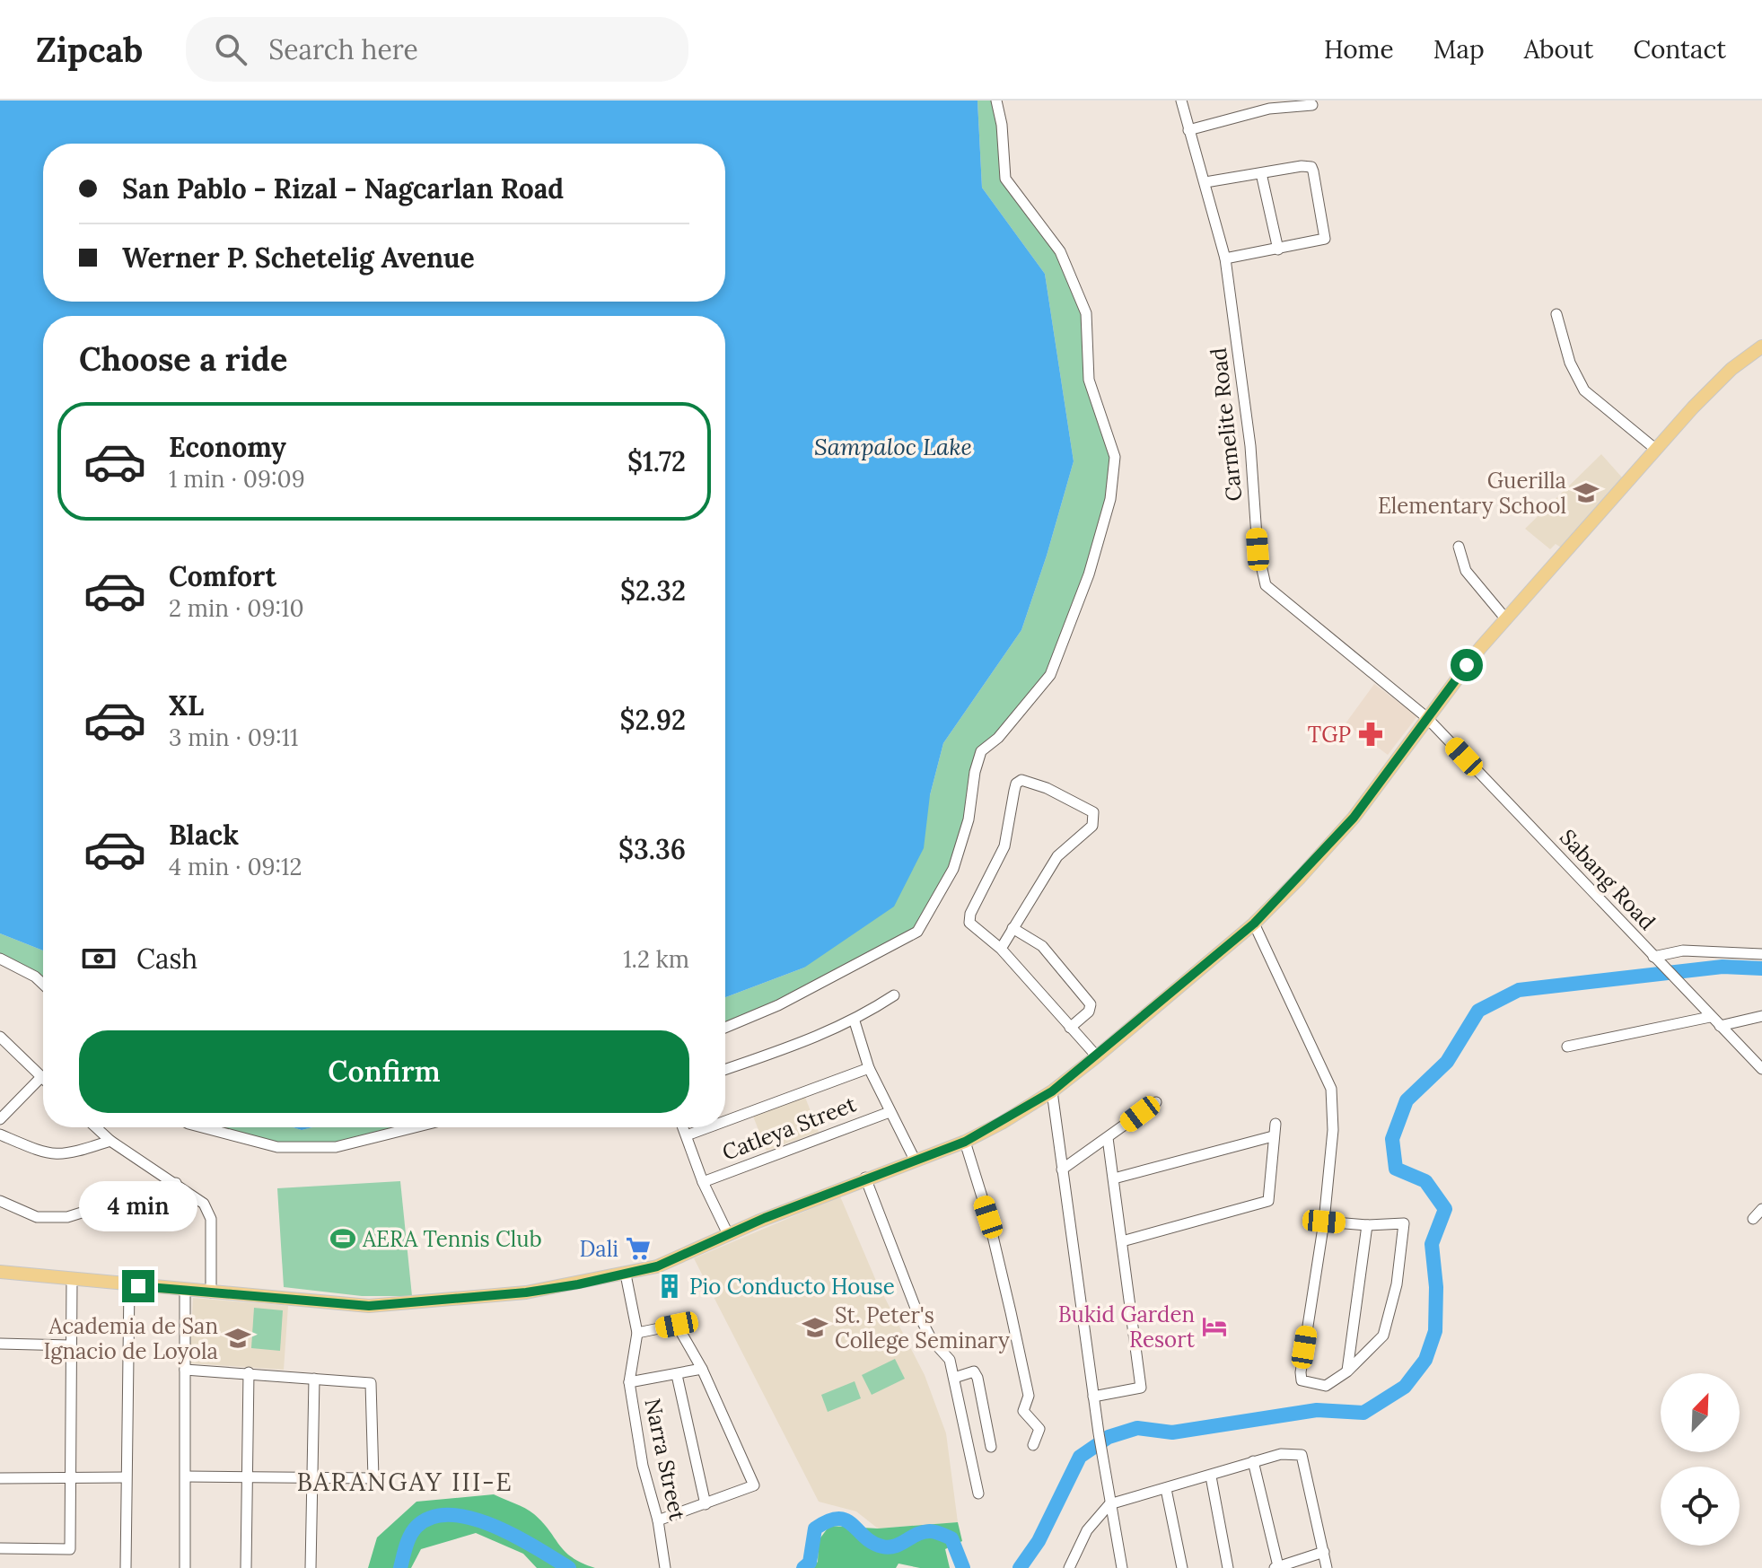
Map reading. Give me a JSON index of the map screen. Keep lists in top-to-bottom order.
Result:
{
  "streets": {
    "street": [
      "Carmelite Road",
      "Sabang Road",
      "Catleya Street",
      "Narra Street"
    ]
  },
  "crossings": [
    ["Carmelite Road", "Sabang Road"]
  ],
  "districts": ["BARANGAY III-E"],
  "water": ["Sampaloc Lake"],
  "places": {
    "school or university": ["Guerilla Elementary School", "St. Peter's College Seminary", "Academia de San Ignacio de Loyola"],
    "pharmacy": ["TGP"],
    "sports": ["AERA Tennis Club"],
    "supermarket": ["Dali"],
    "building": ["Pio Conducto House"],
    "hotel": ["Bukid Garden Resort"]
  },
  "north": "top right",
  "page": {
    "header": "Zipcab",
    "search": "Search here",
    "nav": [
      "Home",
      "Map",
      "About",
      "Contact"
    ],
    "banner": ["San Pablo - Rizal - Nagcarlan Road", "Werner P. Schetelig Avenue"],
    "heading": "Choose a ride",
    "list": [
      {
        "name": "Economy",
        "note": "1 min · 09:09",
        "value": "$1.72"
      },
      {
        "name": "Comfort",
        "note": "2 min · 09:10",
        "value": "$2.32"
      },
      {
        "name": "XL",
        "note": "3 min · 09:11",
        "value": "$2.92"
      },
      {
        "name": "Black",
        "note": "4 min · 09:12",
        "value": "$3.36"
      }
    ],
    "pay": ["Cash", "1.2 km"],
    "buttons": "Confirm",
    "bubble": "4 min"
  }
}
